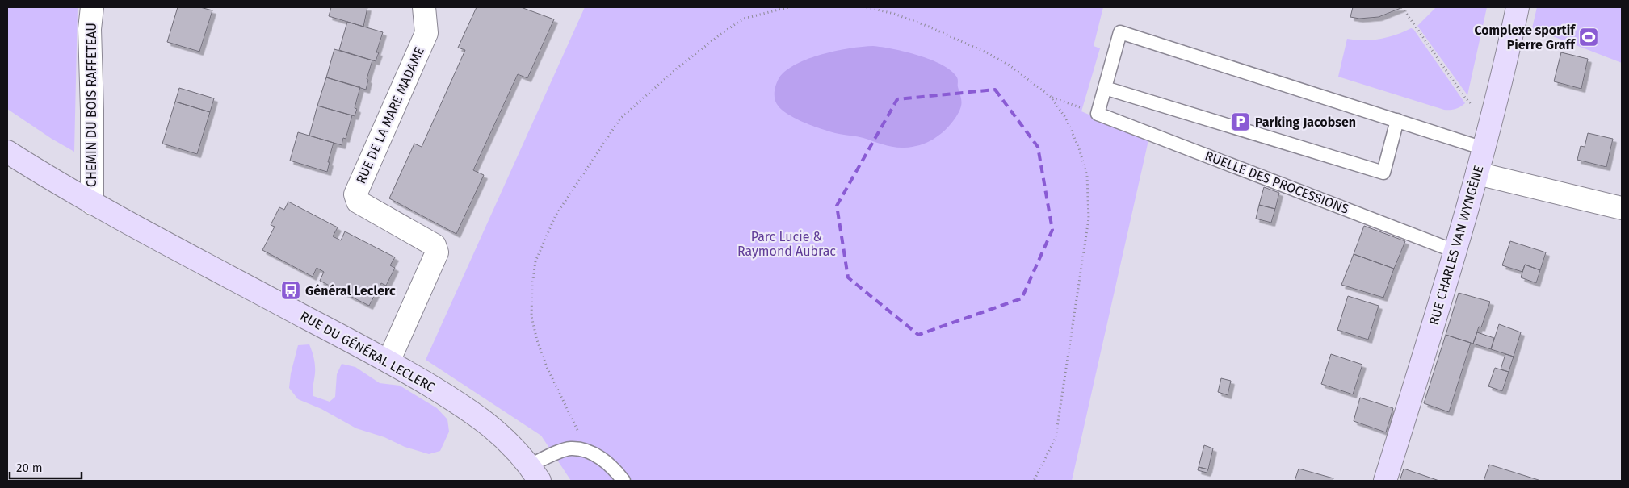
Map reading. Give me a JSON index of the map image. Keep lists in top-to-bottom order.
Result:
{
  "streets": {
    "main road": ["RUE CHARLES VAN WYNGÈNE", "RUE DU GÉNÉRAL LECLERC"],
    "street": ["CHEMIN DU BOIS RAFFETEAU", "RUE DE LA MARE MADAME"],
    "lane": ["RUELLE DES PROCESSIONS"]
  },
  "crossings": [
    ["CHEMIN DU BOIS RAFFETEAU", "RUE DU GÉNÉRAL LECLERC"],
    ["RUE DE LA MARE MADAME", "RUE DU GÉNÉRAL LECLERC"],
    ["RUELLE DES PROCESSIONS", "RUE CHARLES VAN WYNGÈNE"]
  ],
  "parks": ["Parc Lucie & Raymond Aubrac"],
  "places": {
    "sports": ["Complexe sportif Pierre Graff"],
    "parking": ["Parking Jacobsen"],
    "bus stop": ["Général Leclerc"]
  },
  "scale_bar": "20 m"
}
